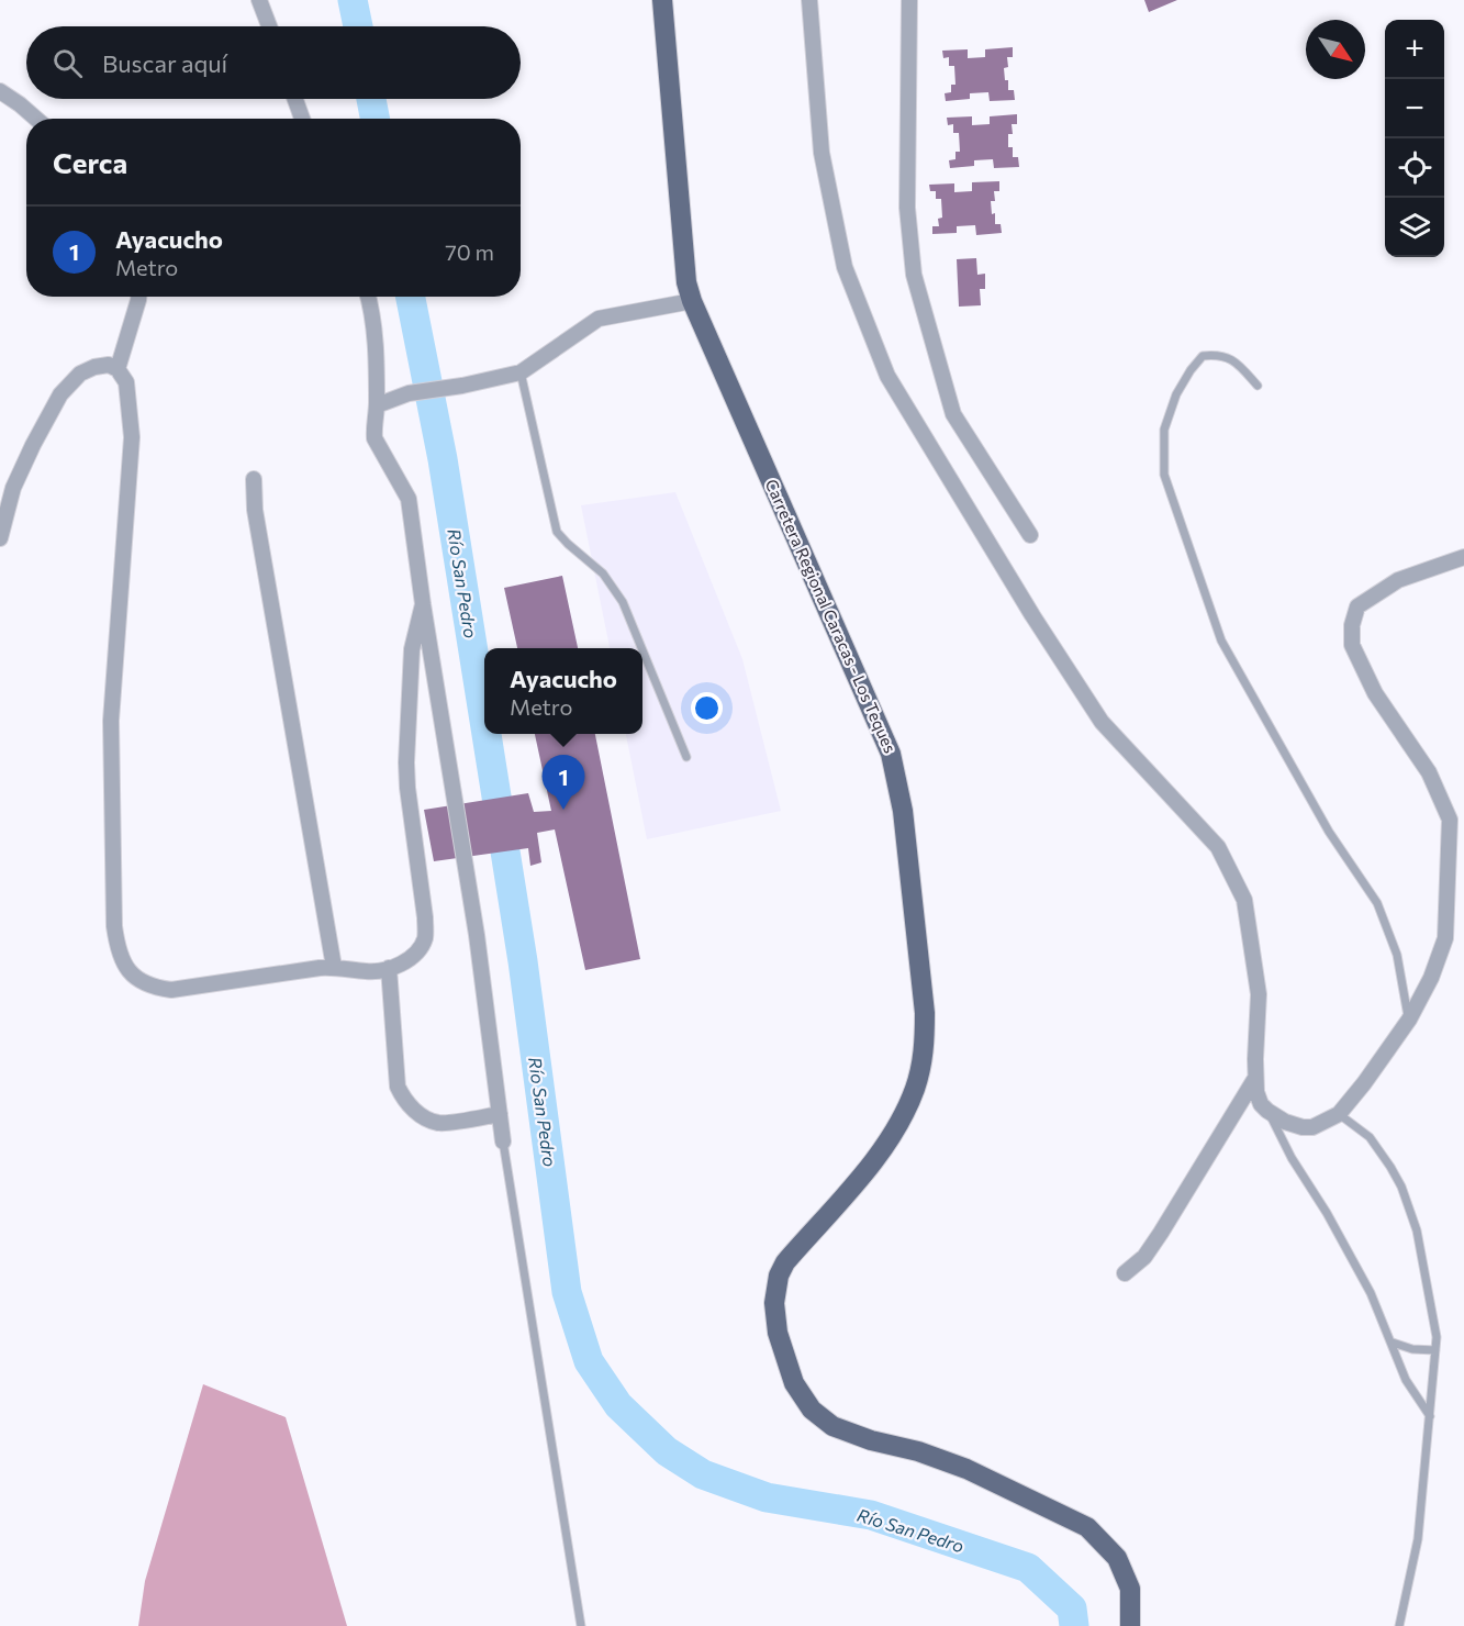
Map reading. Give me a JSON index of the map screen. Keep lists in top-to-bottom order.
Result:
{
  "streets": {
    "main road": ["Carretera Regional Caracas - Los Teques"]
  },
  "water": ["Río San Pedro"],
  "north": "bottom right",
  "page": {
    "map_buttons": ["+", "−"],
    "search": "Buscar aquí",
    "heading": "Cerca",
    "list": [
      {
        "mark": "1",
        "name": "Ayacucho",
        "note": "Metro",
        "value": "70 m"
      }
    ],
    "popup": ["Ayacucho", "Metro"],
    "pins": "1"
  }
}
